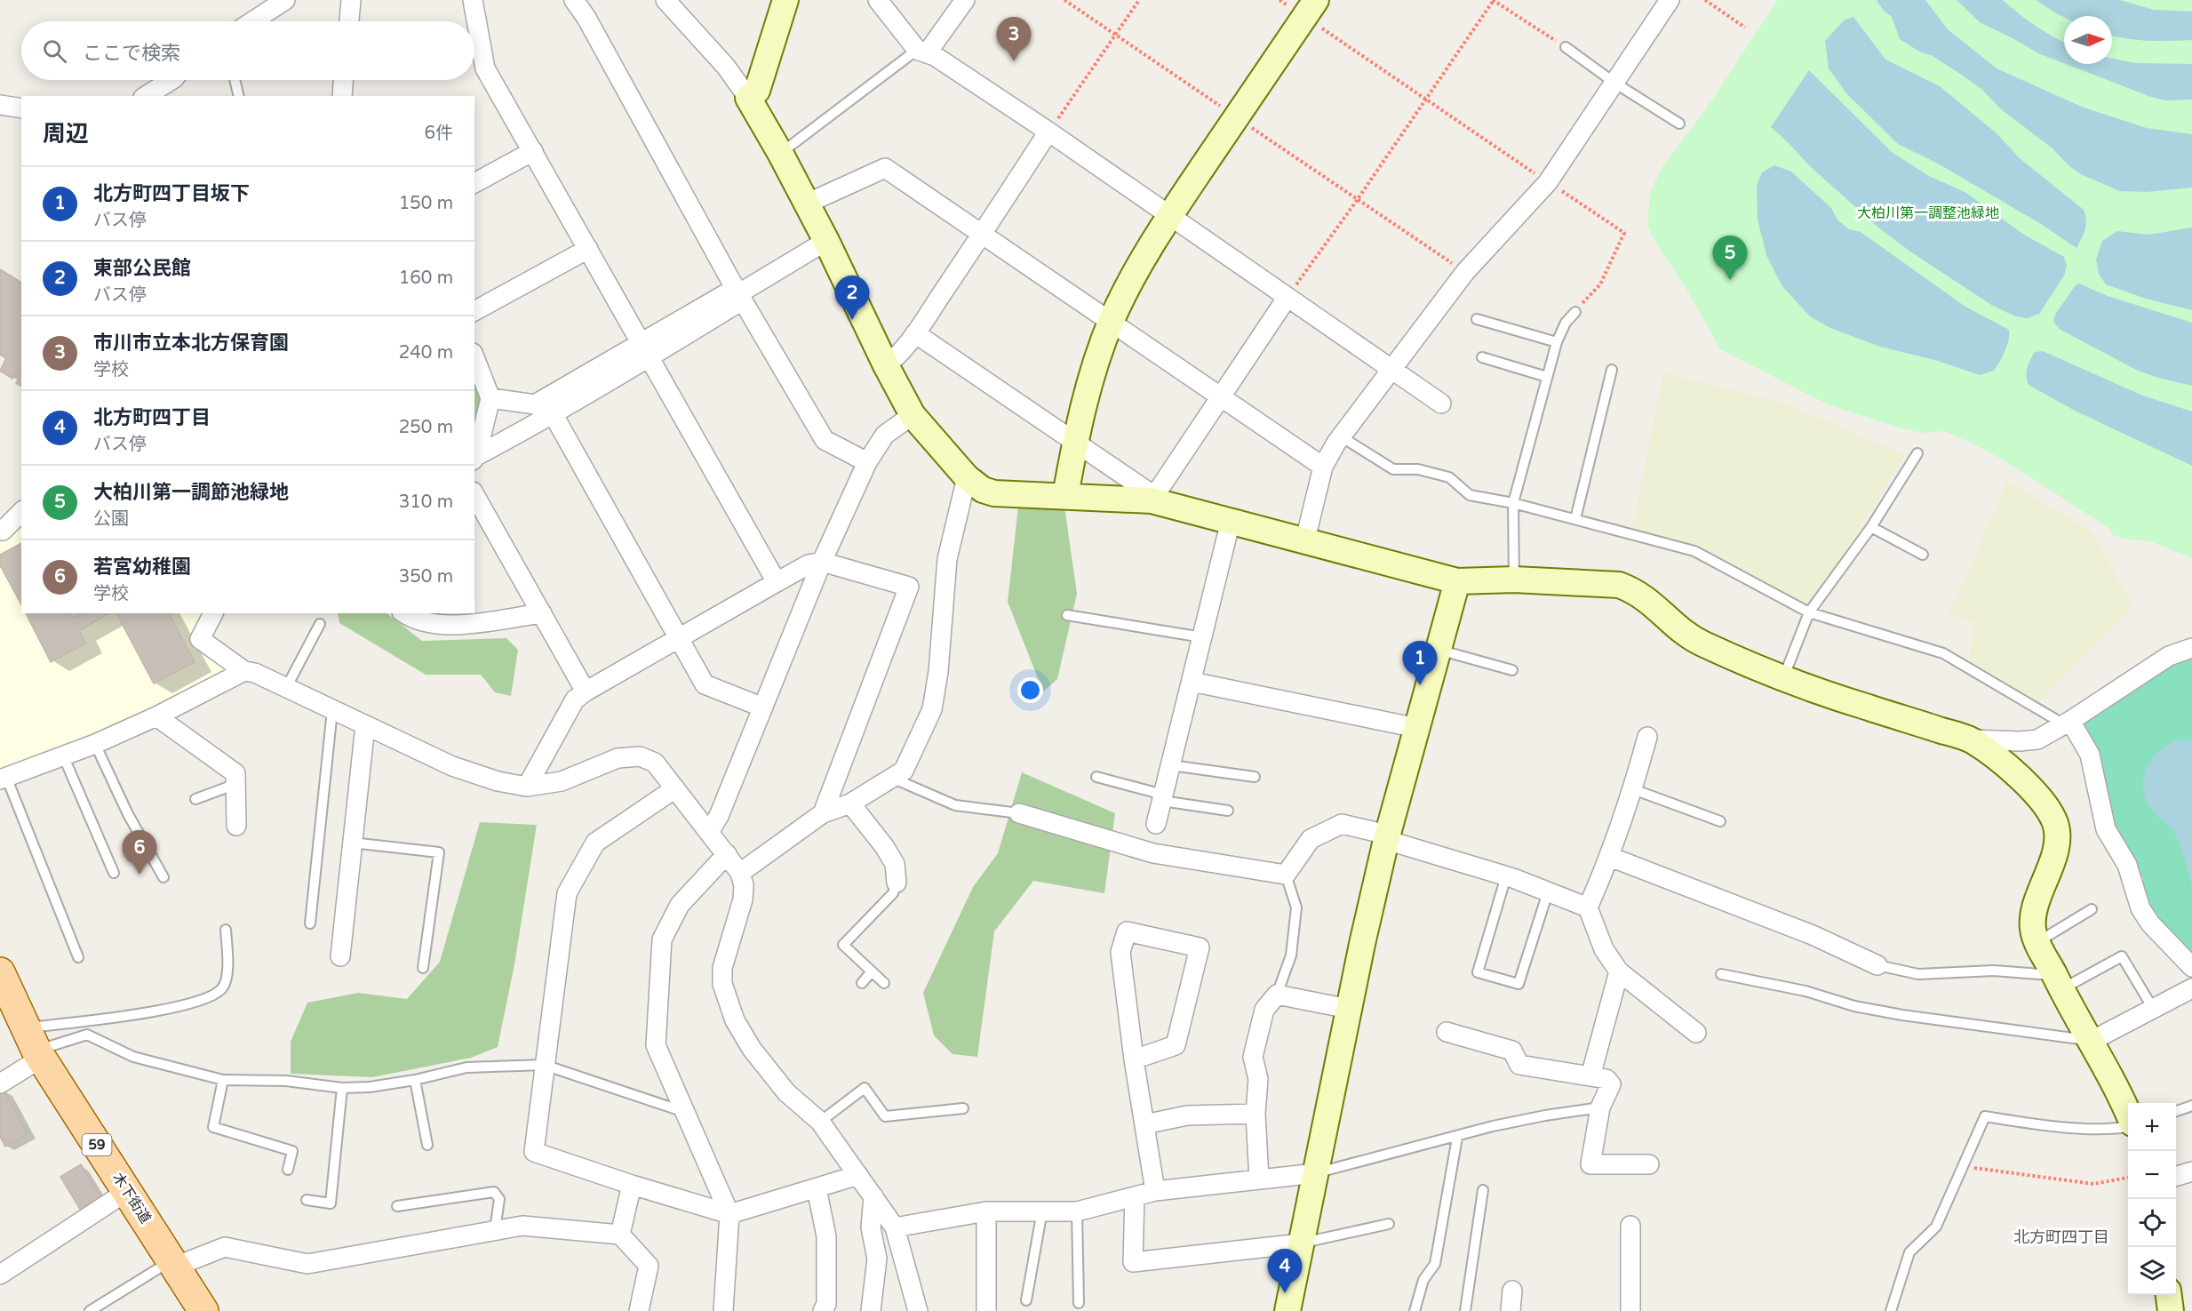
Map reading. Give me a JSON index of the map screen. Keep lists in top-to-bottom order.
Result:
{
  "streets": {
    "main road": ["59", "木下街道"]
  },
  "districts": ["北方町四丁目"],
  "parks": ["大柏川第一調整池緑地"],
  "north": "right",
  "page": {
    "pins": [
      "3",
      "5",
      "2",
      "1",
      "6",
      "4"
    ],
    "search": "ここで検索",
    "heading": ["周辺", "6件"],
    "list": [
      {
        "mark": "1",
        "name": "北方町四丁目坂下",
        "note": "バス停",
        "value": "150 m"
      },
      {
        "mark": "2",
        "name": "東部公民館",
        "note": "バス停",
        "value": "160 m"
      },
      {
        "mark": "3",
        "name": "市川市立本北方保育園",
        "note": "学校",
        "value": "240 m"
      },
      {
        "mark": "4",
        "name": "北方町四丁目",
        "note": "バス停",
        "value": "250 m"
      },
      {
        "mark": "5",
        "name": "大柏川第一調節池緑地",
        "note": "公園",
        "value": "310 m"
      },
      {
        "mark": "6",
        "name": "若宮幼稚園",
        "note": "学校",
        "value": "350 m"
      }
    ],
    "map_buttons": ["+", "−"]
  }
}
